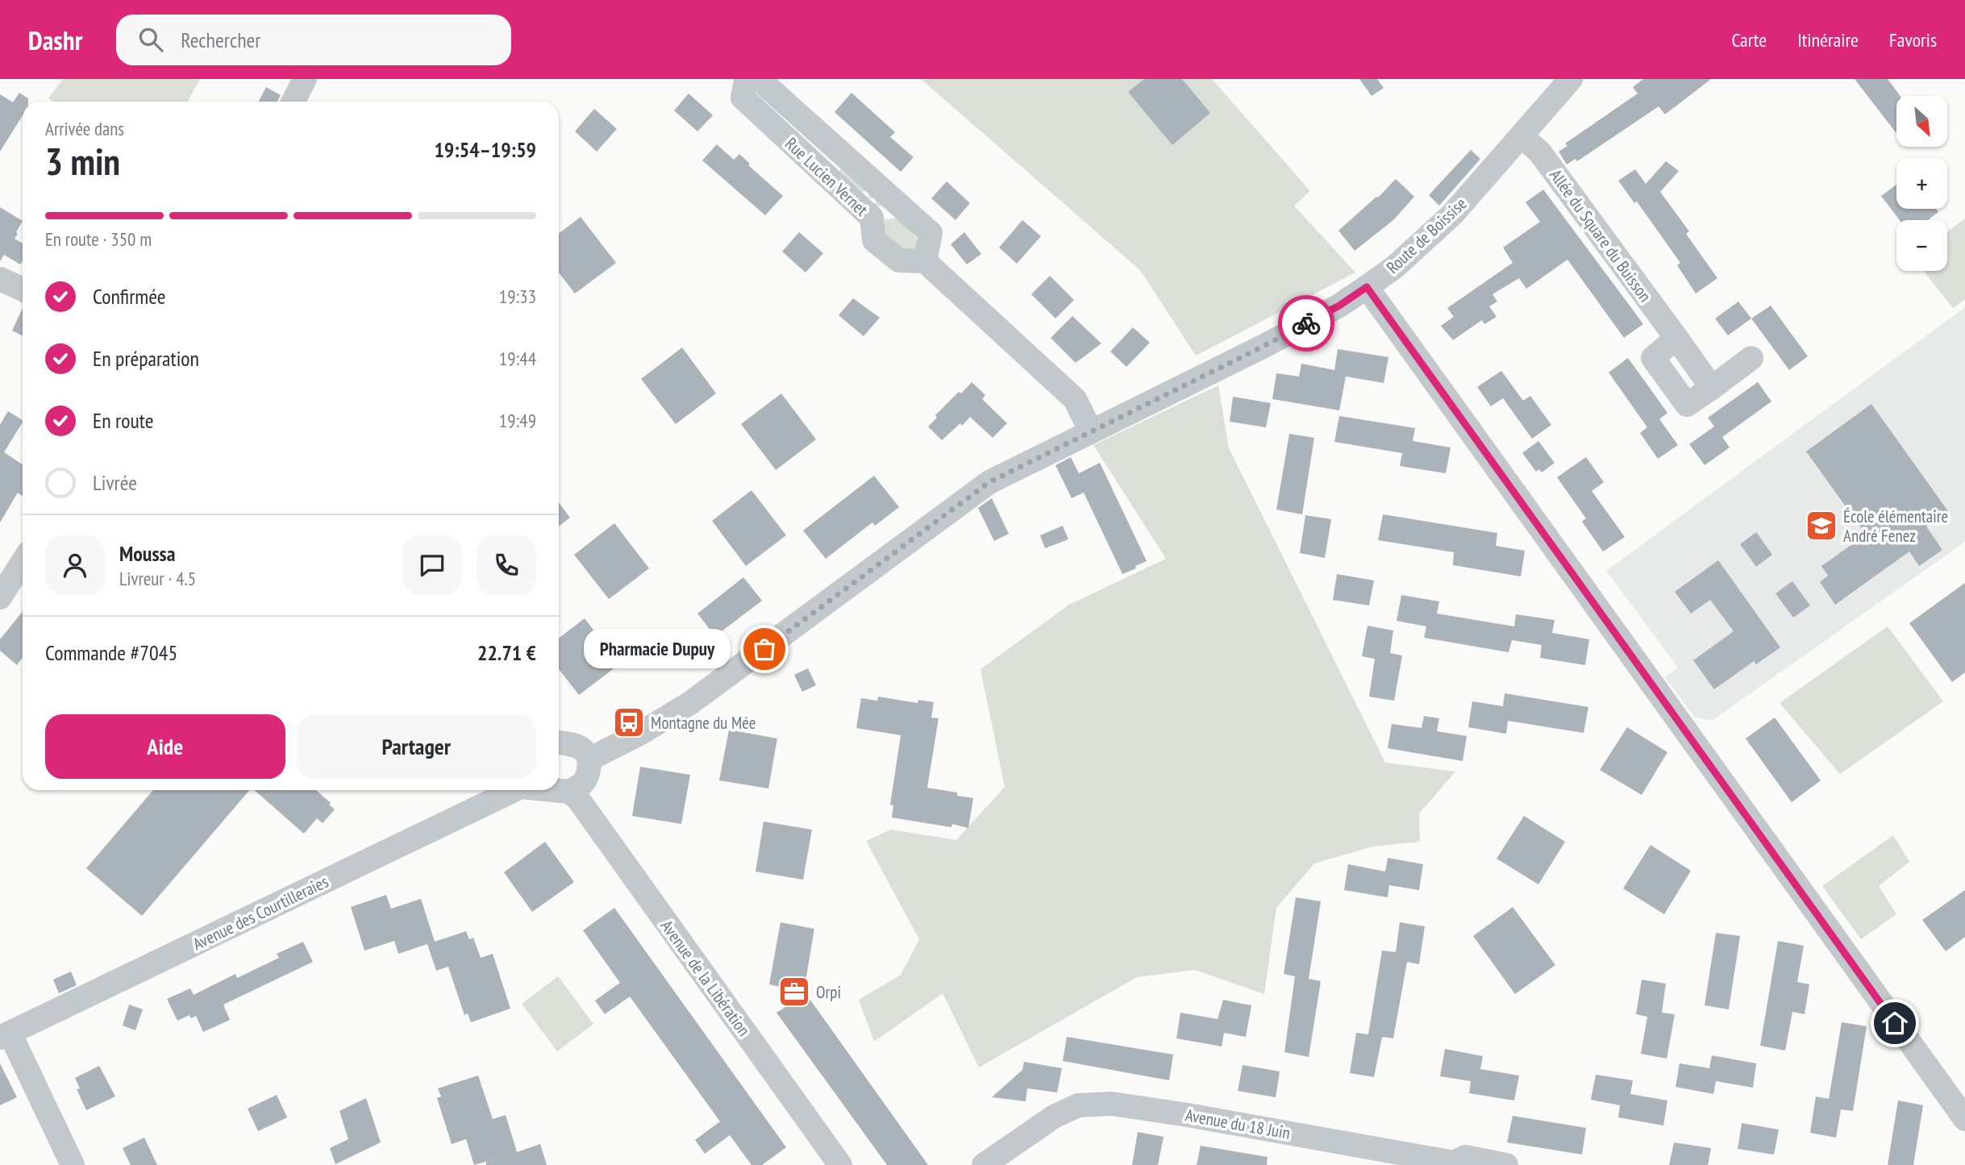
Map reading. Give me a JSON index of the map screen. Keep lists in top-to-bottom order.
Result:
{
  "streets": {
    "street": [
      "Rue Lucien Vernet",
      "Route de Boissise",
      "Allée du Square du Buisson",
      "Avenue des Courtilleraies",
      "Avenue de la Libération",
      "Avenue du 18 Juin"
    ]
  },
  "crossings": [
    ["Route de Boissise", "Allée du Square du Buisson"]
  ],
  "places": {
    "school or university": ["École élémentaire André Fenez"],
    "other": ["Pharmacie Dupuy"],
    "bus stop": ["Montagne du Mée"],
    "office": ["Orpi"]
  },
  "north": "bottom right",
  "page": {
    "header": "Dashr",
    "search": "Rechercher",
    "nav": ["Carte", "Itinéraire", "Favoris"],
    "map_buttons": ["+", "−"],
    "heading": ["3 min", "Arrivée dans", "19:54–19:59"],
    "panel": [
      "Moussa",
      "Livreur · 4.5",
      "Commande #7045",
      "22.71 €"
    ],
    "bar": "En route · 350 m",
    "list": [
      ["Confirmée", "19:33"],
      ["En préparation", "19:44"],
      ["En route", "19:49"],
      "Livrée"
    ],
    "bubble": "Pharmacie Dupuy",
    "buttons": ["Aide", "Partager"]
  }
}
